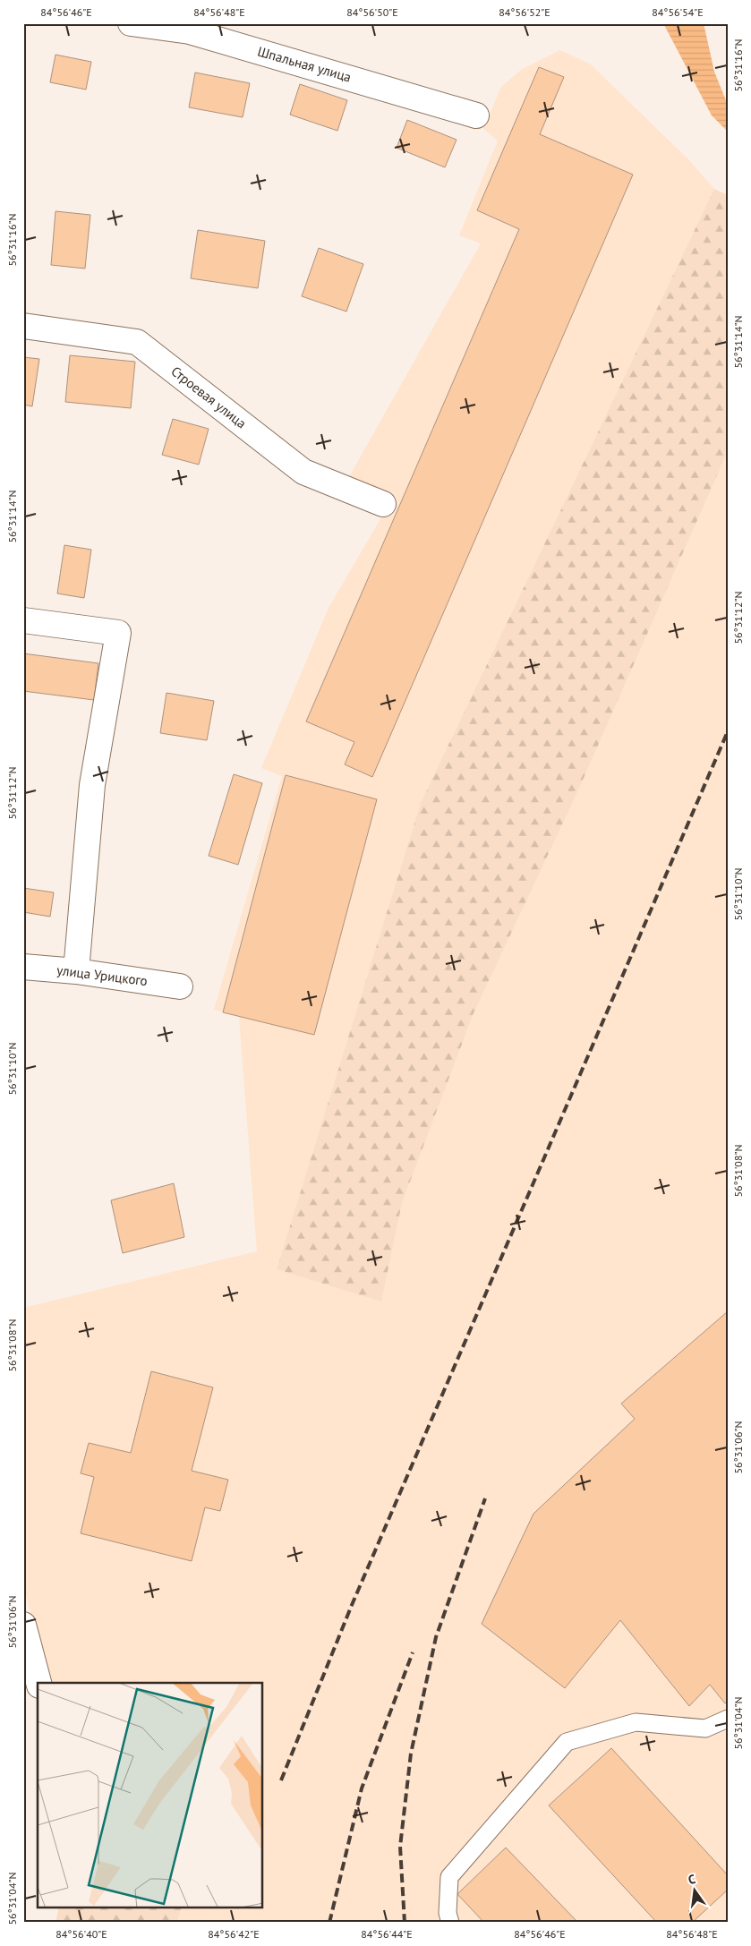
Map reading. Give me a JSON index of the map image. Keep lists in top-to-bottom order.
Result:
{
  "streets": {
    "street": ["Шпальная улица", "Строевая улица", "улица Урицкого"]
  },
  "north": "top",
  "coordinates": [
    "84°56'46\"E",
    "84°56'48\"E",
    "84°56'50\"E",
    "84°56'52\"E",
    "84°56'54\"E",
    "56°31'16\"N",
    "56°31'14\"N",
    "56°31'12\"N",
    "56°31'10\"N",
    "56°31'08\"N",
    "56°31'06\"N",
    "56°31'04\"N",
    "84°56'40\"E",
    "84°56'42\"E",
    "84°56'44\"E"
  ]
}
